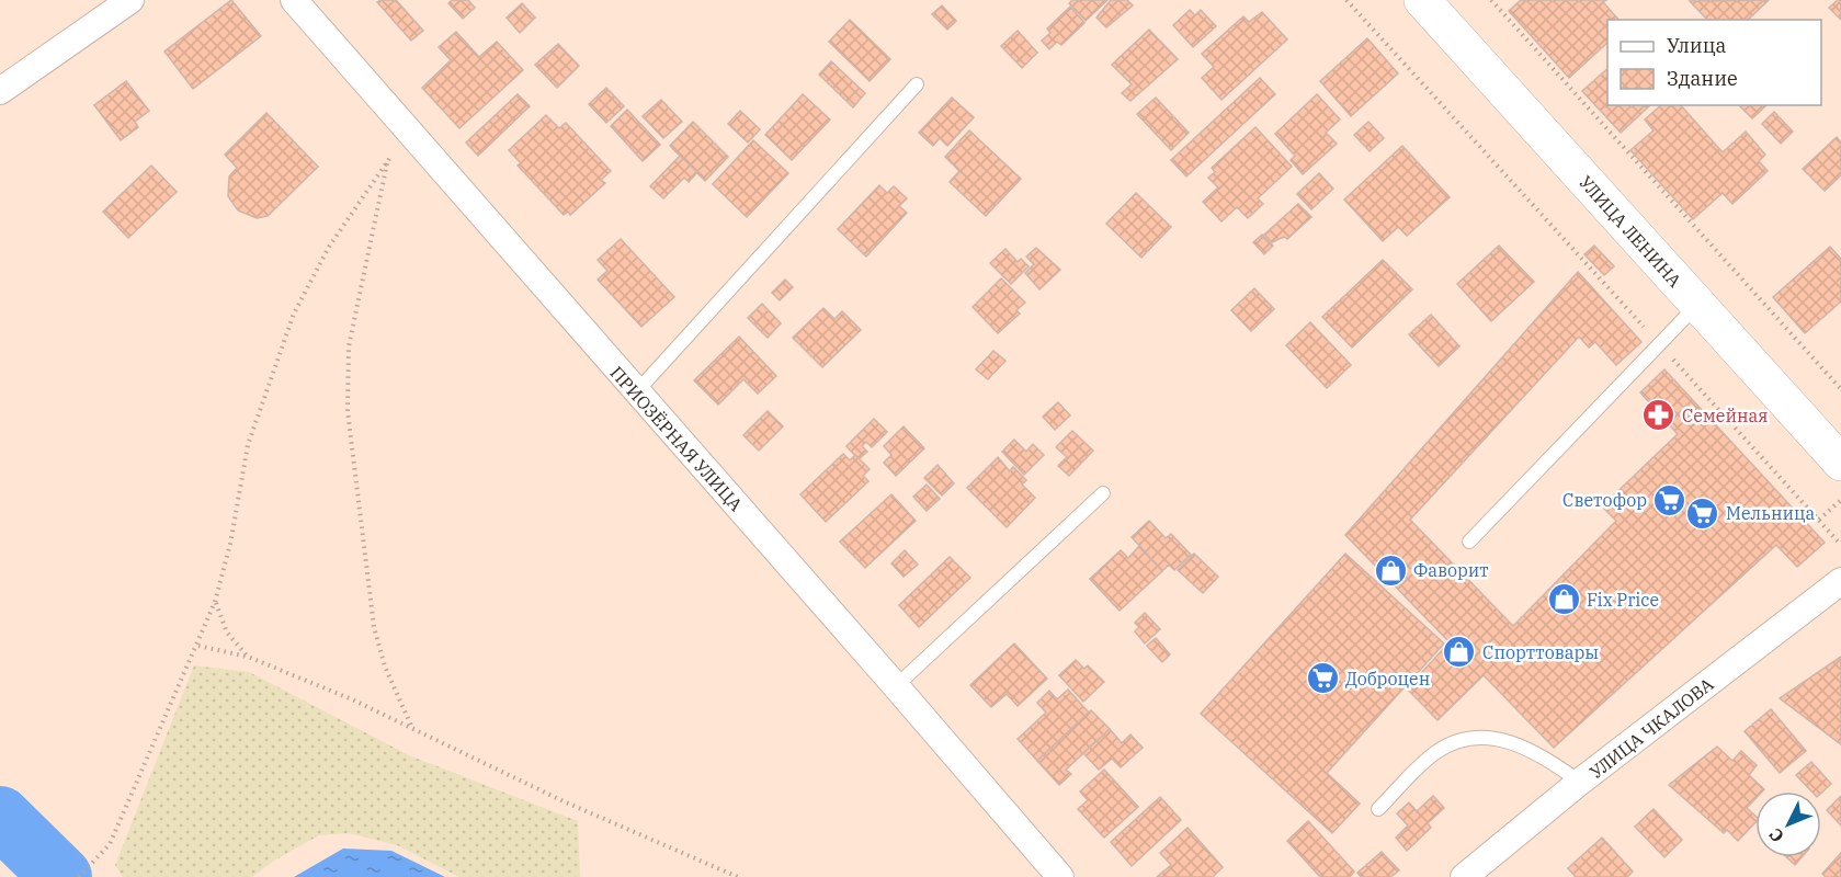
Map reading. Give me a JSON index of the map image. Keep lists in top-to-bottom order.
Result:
{
  "streets": {
    "main road": ["УЛИЦА ЛЕНИНА"],
    "street": ["ПРИОЗЁРНАЯ УЛИЦА", "УЛИЦА ЧКАЛОВА"]
  },
  "places": {
    "pharmacy": ["Семейная"],
    "supermarket": ["Светофор", "Мельница", "Доброцен"],
    "shop": ["Фаворит", "Fix Price", "Спорттовары"]
  },
  "legend": ["Улица", "Здание"],
  "north": "bottom left"
}
